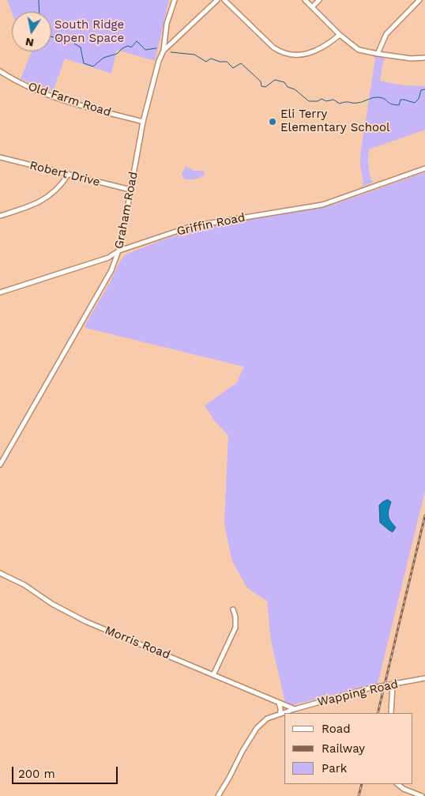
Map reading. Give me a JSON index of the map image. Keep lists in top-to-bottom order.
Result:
{
  "streets": {
    "street": [
      "Old Farm Road",
      "Robert Drive",
      "Graham Road",
      "Griffin Road",
      "Morris Road",
      "Wapping Road"
    ]
  },
  "crossings": [
    ["Old Farm Road", "Graham Road"],
    ["Robert Drive", "Graham Road"],
    ["Graham Road", "Griffin Road"],
    ["Morris Road", "Wapping Road"]
  ],
  "parks": ["South Ridge Open Space"],
  "places": ["Eli Terry Elementary School"],
  "legend": ["Road", "Railway", "Park"],
  "scale_bar": "200 m",
  "north": "bottom"
}
